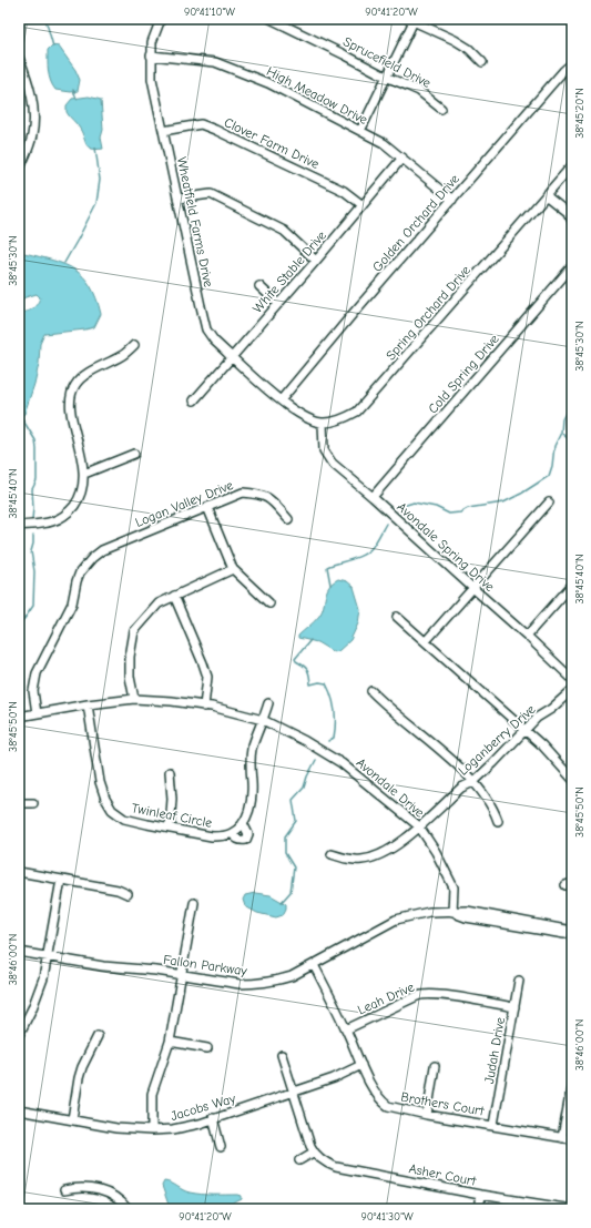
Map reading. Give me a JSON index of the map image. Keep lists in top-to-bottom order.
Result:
{
  "streets": {
    "street": [
      "Sprucefield Drive",
      "High Meadow Drive",
      "Clover Farm Drive",
      "Wheatfield Farms Drive",
      "Golden Orchard Drive",
      "White Stable Drive",
      "Spring Orchard Drive",
      "Cold Spring Drive",
      "Logan Valley Drive",
      "Avondale Spring Drive",
      "Loganberry Drive",
      "Avondale Drive",
      "Twinleaf Circle",
      "Fallon Parkway",
      "Leah Drive",
      "Judah Drive",
      "Brothers Court",
      "Jacobs Way",
      "Asher Court"
    ]
  },
  "crossings": [
    ["High Meadow Drive", "Wheatfield Farms Drive"],
    ["High Meadow Drive", "Golden Orchard Drive"],
    ["High Meadow Drive", "White Stable Drive"],
    ["Clover Farm Drive", "Wheatfield Farms Drive"],
    ["Clover Farm Drive", "White Stable Drive"],
    ["Wheatfield Farms Drive", "Golden Orchard Drive"],
    ["Wheatfield Farms Drive", "White Stable Drive"],
    ["Spring Orchard Drive", "Avondale Spring Drive"],
    ["Cold Spring Drive", "Avondale Spring Drive"],
    ["Logan Valley Drive", "Avondale Drive"],
    ["Loganberry Drive", "Avondale Drive"],
    ["Avondale Drive", "Twinleaf Circle"],
    ["Avondale Drive", "Fallon Parkway"],
    ["Fallon Parkway", "Brothers Court"],
    ["Leah Drive", "Judah Drive"],
    ["Leah Drive", "Brothers Court"],
    ["Judah Drive", "Brothers Court"],
    ["Brothers Court", "Jacobs Way"]
  ],
  "coordinates": [
    "90°41'10\"W",
    "90°41'20\"W",
    "38°45'20\"N",
    "38°45'30\"N",
    "38°45'40\"N",
    "38°45'50\"N",
    "38°46'00\"N",
    "90°41'30\"W"
  ]
}
